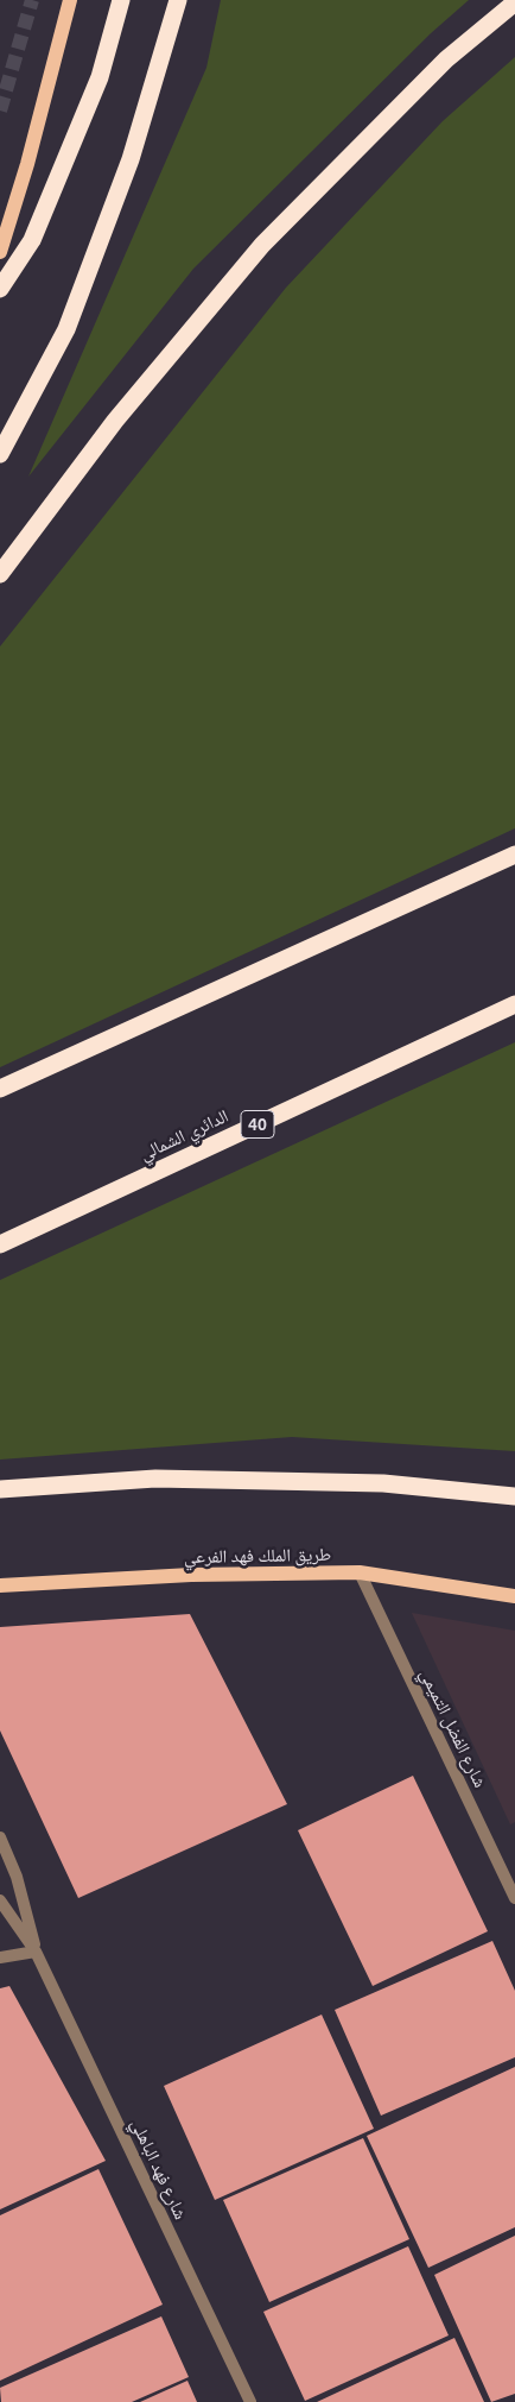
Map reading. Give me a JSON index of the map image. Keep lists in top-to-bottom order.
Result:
{
  "streets": {
    "highway": ["40", "الدائري الشمالي"],
    "main road": ["طريق الملك فهد الفرعي"],
    "street": ["شارع الفضل التميمي", "شارع فهد الباهلي"]
  },
  "crossings": [
    ["طريق الملك فهد الفرعي", "شارع الفضل التميمي"]
  ]
}
